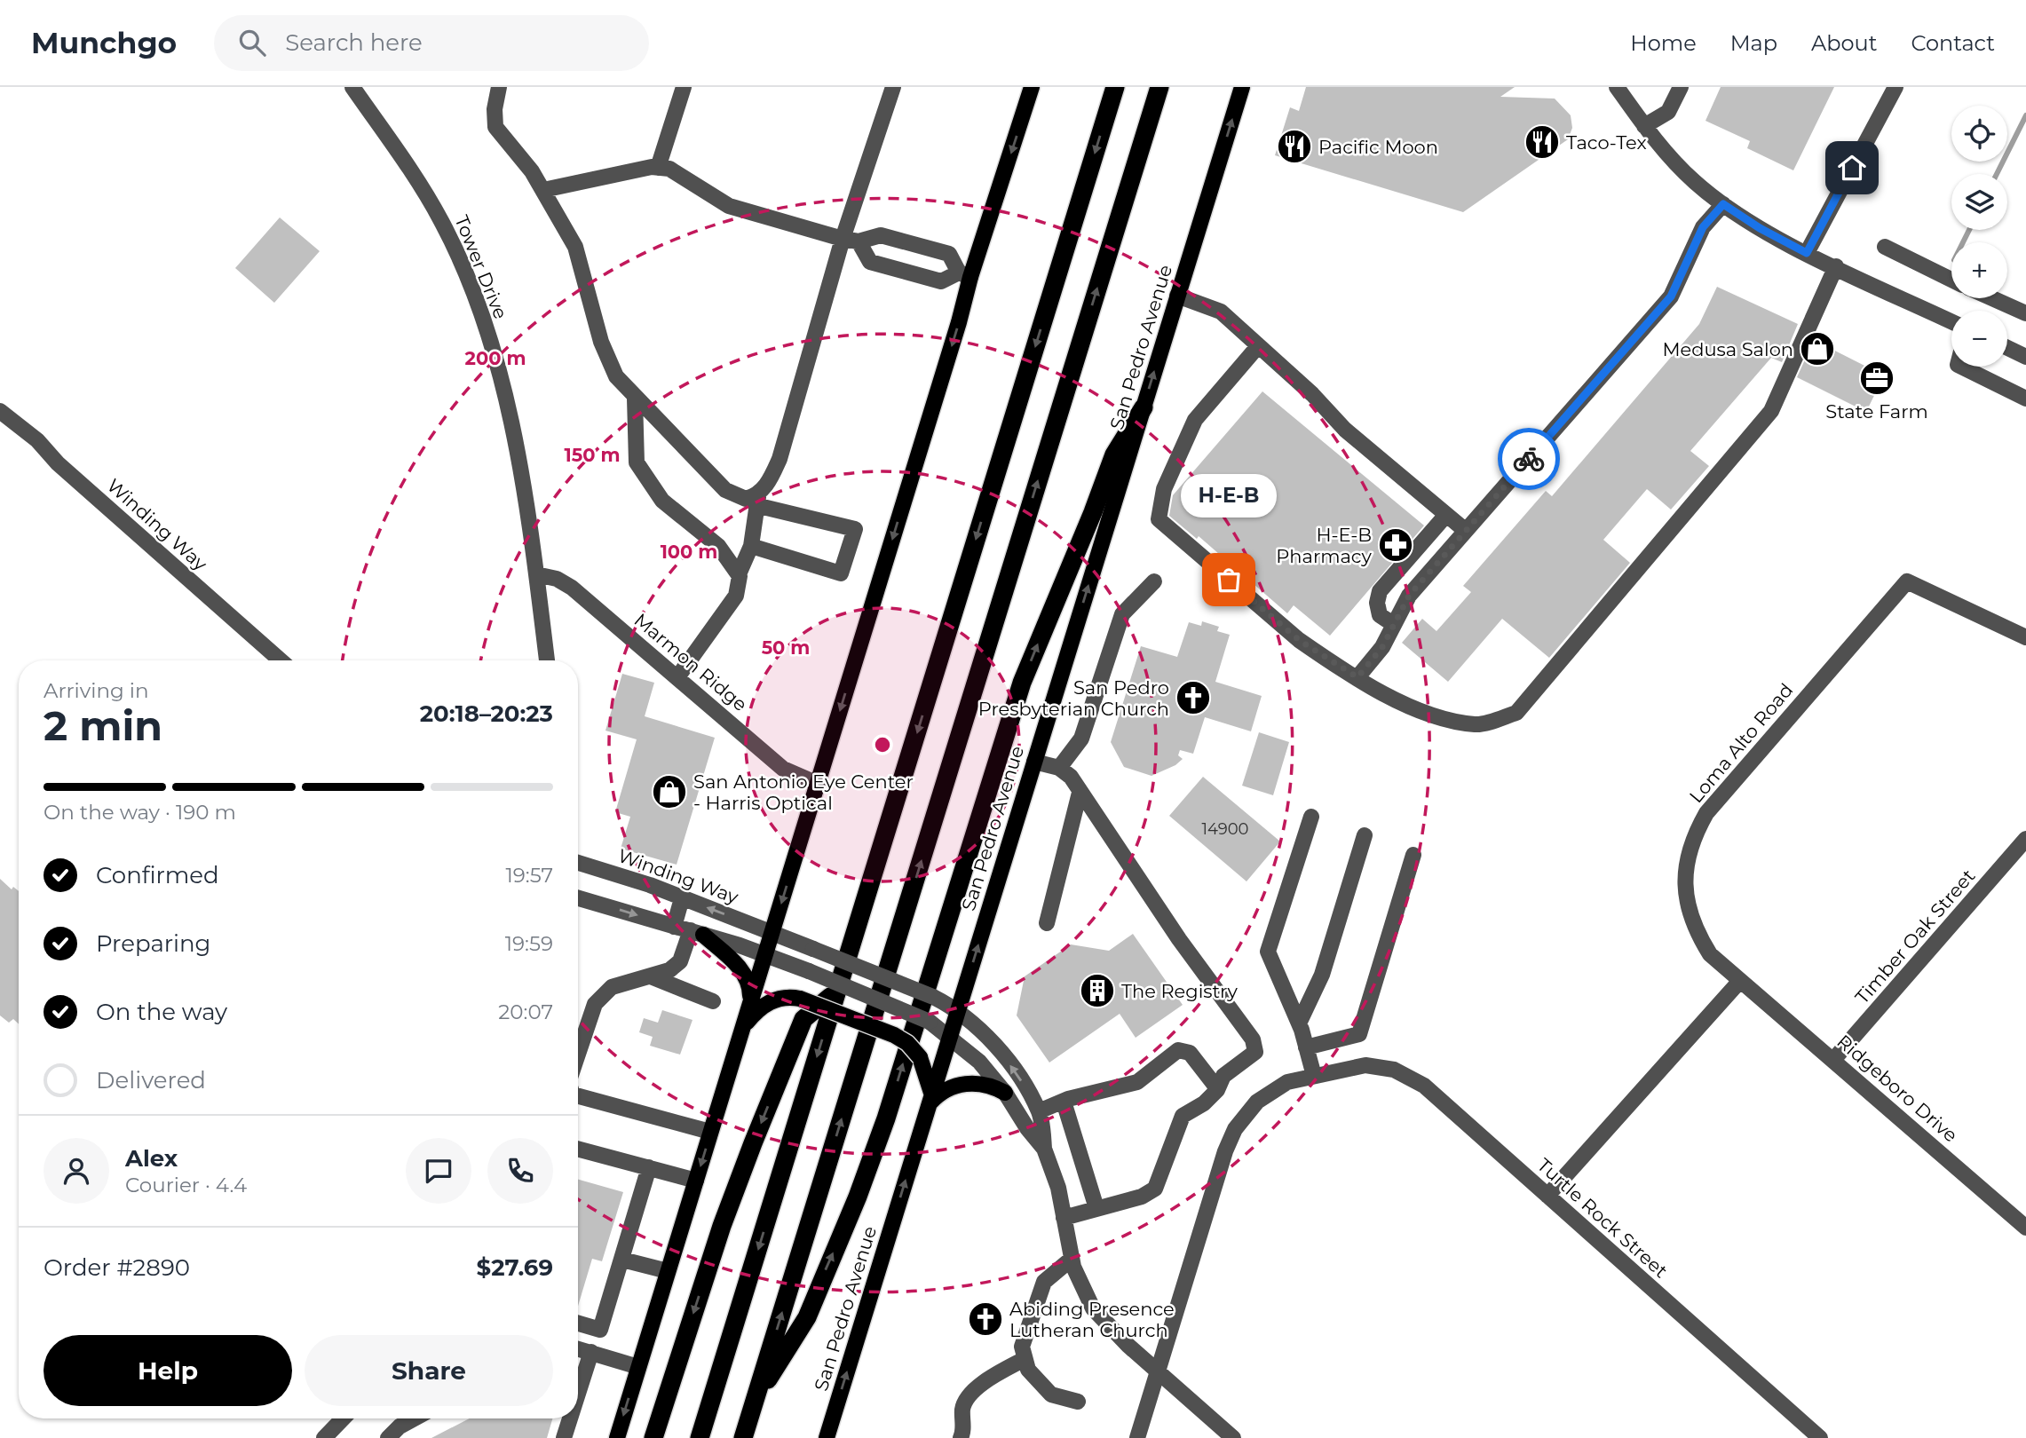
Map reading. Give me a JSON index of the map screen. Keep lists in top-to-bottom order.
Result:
{
  "streets": {
    "main road": ["San Pedro Avenue"],
    "street": [
      "Tower Drive",
      "Winding Way",
      "Marmon Ridge",
      "Loma Alto Road",
      "Timber Oak Street",
      "Ridgeboro Drive",
      "Turtle Rock Street"
    ]
  },
  "crossings": [
    ["Tower Drive", "Marmon Ridge"],
    ["San Pedro Avenue", "Winding Way"],
    ["Loma Alto Road", "Ridgeboro Drive"],
    ["Timber Oak Street", "Ridgeboro Drive"]
  ],
  "one_way": ["San Pedro Avenue"],
  "places": {
    "restaurant": ["Taco-Tex", "Pacific Moon"],
    "shop": ["Medusa Salon", "San Antonio Eye Center - Harris Optical"],
    "office": ["State Farm"],
    "pharmacy": ["H-E-B Pharmacy"],
    "other": ["H-E-B"],
    "church": ["San Pedro Presbyterian Church", "Abiding Presence Lutheran Church"],
    "building": ["The Registry"]
  },
  "house_numbers": ["14900"],
  "page": {
    "header": "Munchgo",
    "search": "Search here",
    "nav": [
      "Home",
      "Map",
      "About",
      "Contact"
    ],
    "map_buttons": ["+", "−"],
    "bubble": "H-E-B",
    "heading": ["2 min", "Arriving in", "20:18–20:23"],
    "panel": [
      "Alex",
      "Courier · 4.4",
      "Order #2890",
      "$27.69"
    ],
    "bar": "On the way · 190 m",
    "list": [
      ["Confirmed", "19:57"],
      ["Preparing", "19:59"],
      ["On the way", "20:07"],
      "Delivered"
    ],
    "buttons": ["Help", "Share"]
  },
  "rings": [
    "200 m",
    "150 m",
    "100 m",
    "50 m"
  ]
}
